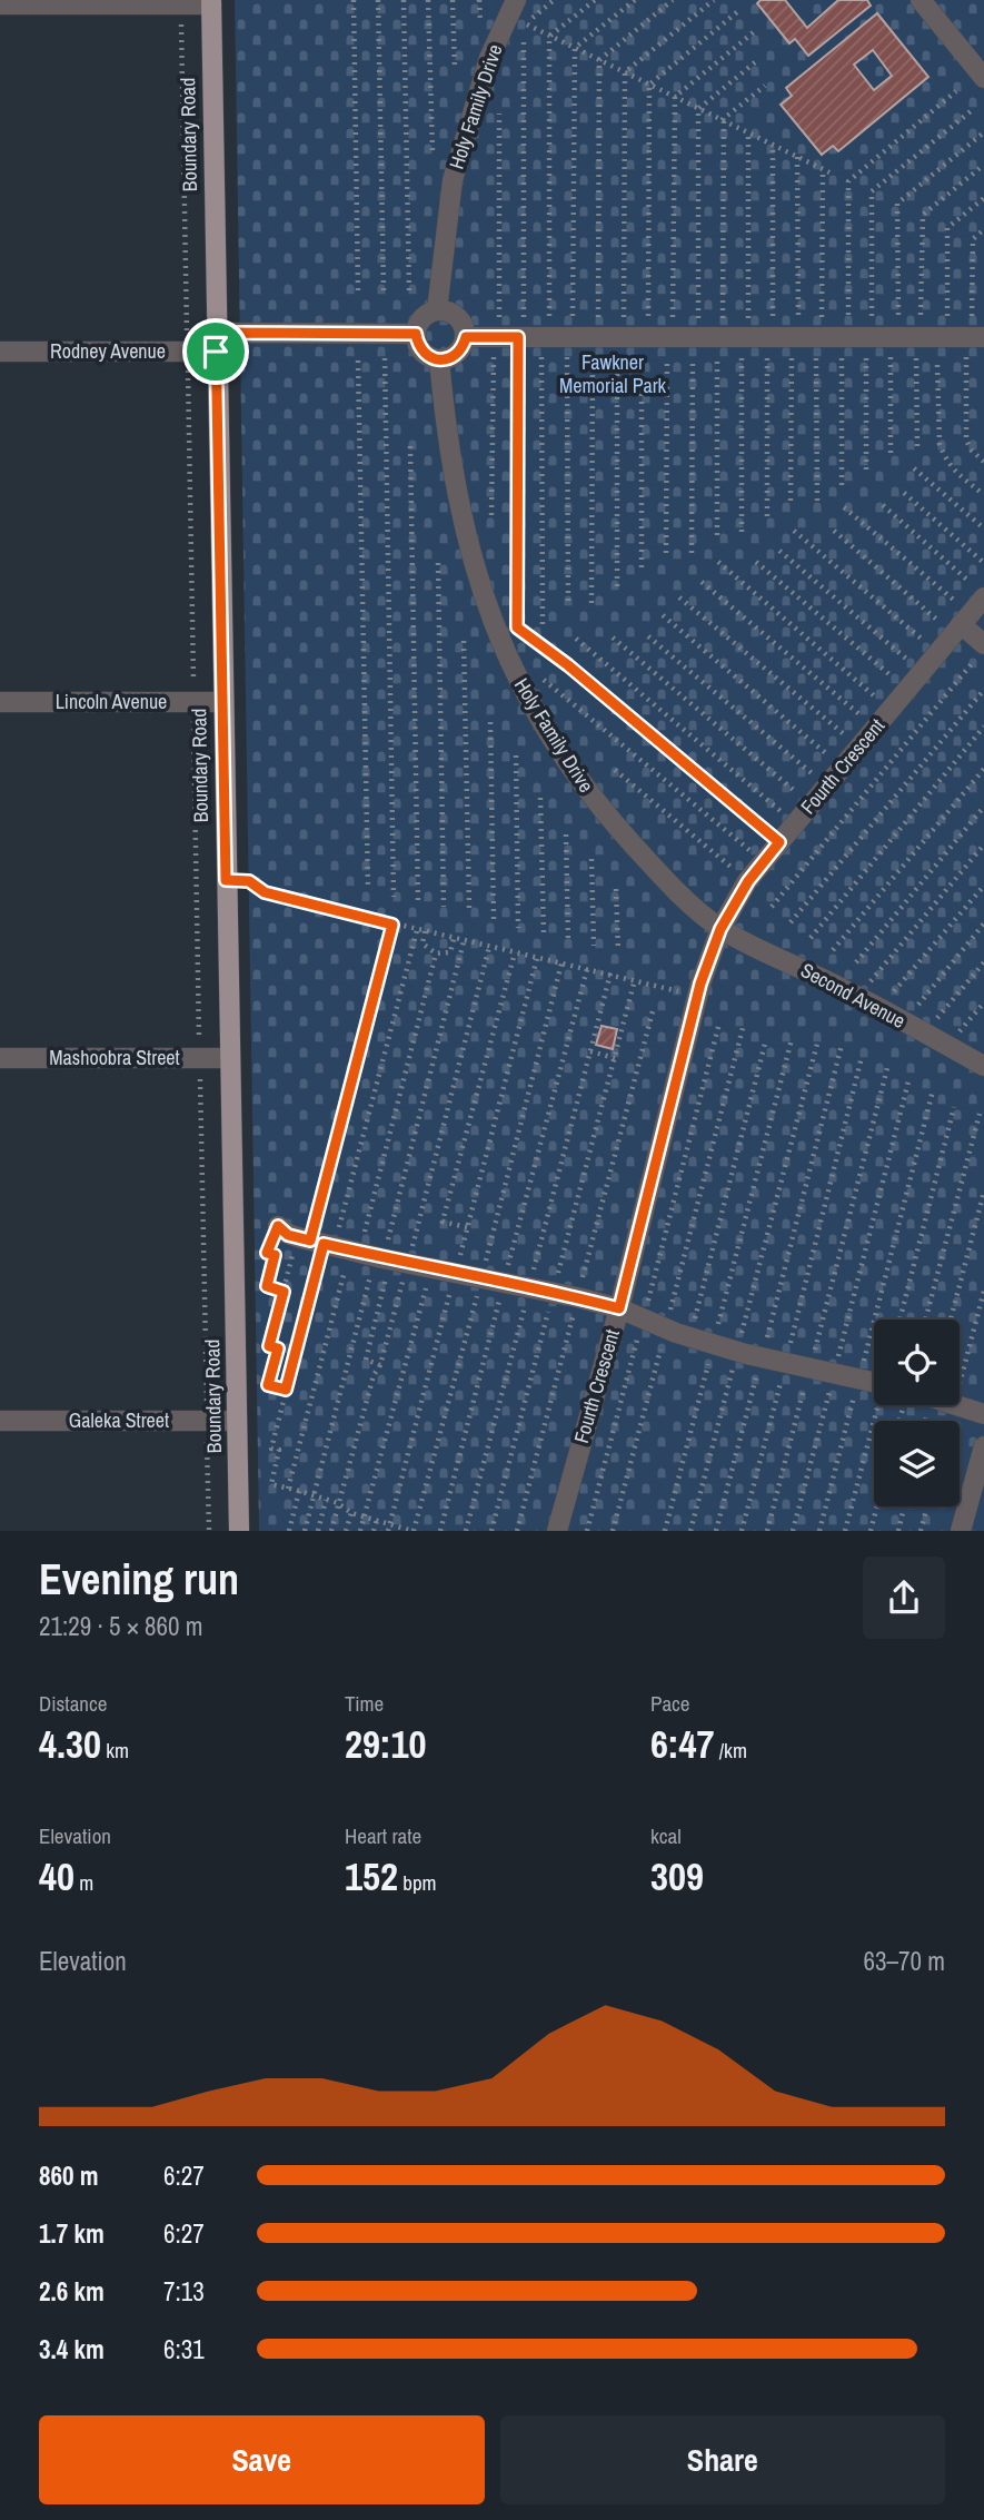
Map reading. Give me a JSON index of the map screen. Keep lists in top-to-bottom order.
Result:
{
  "streets": {
    "main road": ["Boundary Road"],
    "street": [
      "Holy Family Drive",
      "Rodney Avenue",
      "Lincoln Avenue",
      "Fourth Crescent",
      "Second Avenue",
      "Mashoobra Street",
      "Galeka Street"
    ]
  },
  "crossings": [
    ["Holy Family Drive", "Rodney Avenue"],
    ["Holy Family Drive", "Fourth Crescent"],
    ["Holy Family Drive", "Second Avenue"],
    ["Boundary Road", "Rodney Avenue"],
    ["Boundary Road", "Lincoln Avenue"],
    ["Boundary Road", "Mashoobra Street"],
    ["Boundary Road", "Galeka Street"],
    ["Fourth Crescent", "Second Avenue"]
  ],
  "parks": ["Fawkner Memorial Park"],
  "page": {
    "heading": ["Evening run", "21:29 · 5 × 860 m"],
    "stats": [
      ["Distance", "4.30 km"],
      ["Time", "29:10"],
      ["Pace", "6:47 /km"],
      ["Elevation", "40 m"],
      ["Heart rate", "152 bpm"],
      ["kcal", "309"]
    ],
    "chart": ["Elevation", "63–70 m"],
    "list": [
      {
        "name": "860 m",
        "note": "6:27"
      },
      {
        "name": "1.7 km",
        "note": "6:27"
      },
      {
        "name": "2.6 km",
        "note": "7:13"
      },
      {
        "name": "3.4 km",
        "note": "6:31"
      }
    ],
    "buttons": ["Save", "Share"]
  }
}
